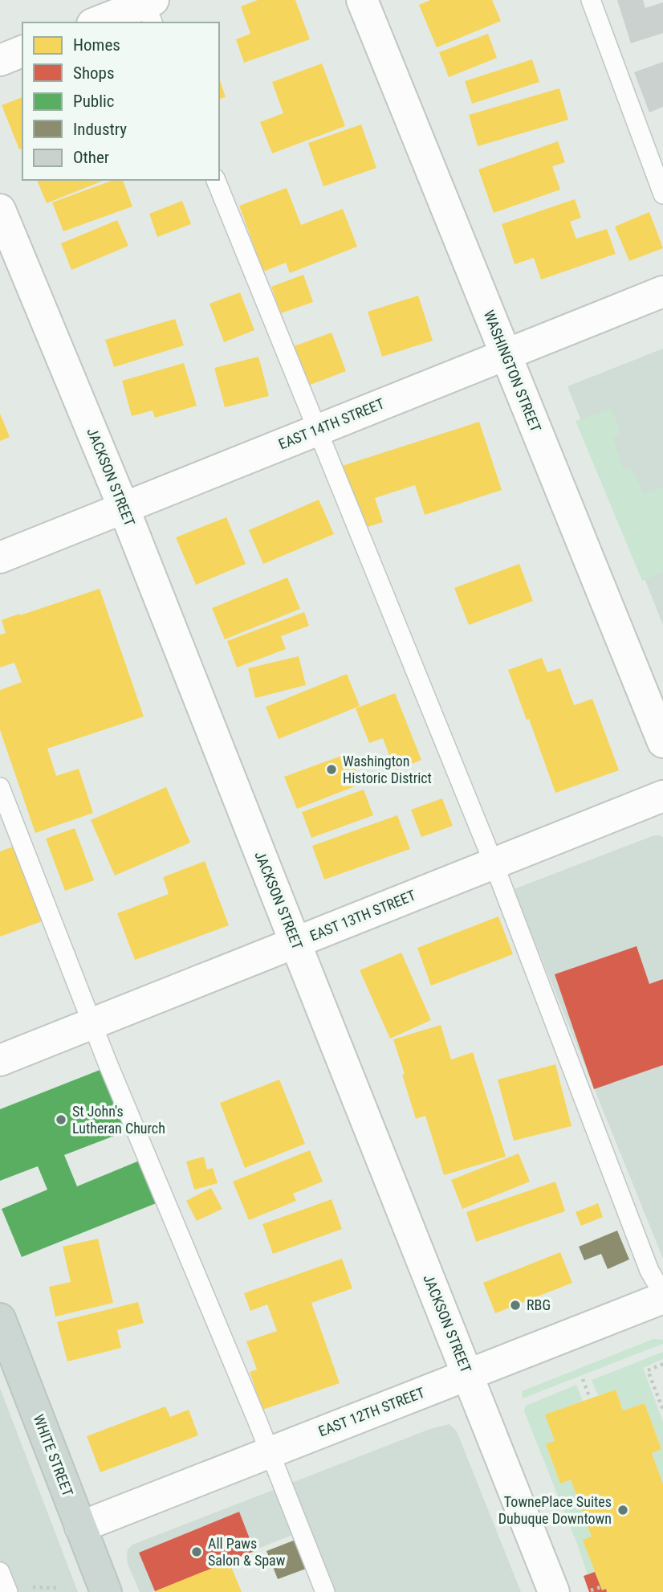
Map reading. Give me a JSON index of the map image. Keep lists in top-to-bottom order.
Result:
{
  "streets": {
    "main road": ["WHITE STREET"],
    "street": [
      "WASHINGTON STREET",
      "EAST 14TH STREET",
      "JACKSON STREET",
      "EAST 13TH STREET",
      "EAST 12TH STREET"
    ]
  },
  "crossings": [
    ["WASHINGTON STREET", "EAST 14TH STREET"],
    ["EAST 14TH STREET", "JACKSON STREET"],
    ["JACKSON STREET", "EAST 13TH STREET"],
    ["JACKSON STREET", "EAST 12TH STREET"],
    ["EAST 12TH STREET", "WHITE STREET"]
  ],
  "places": [
    "Washington Historic District",
    "St John's Lutheran Church",
    "RBG",
    "TownePlace Suites Dubuque Downtown",
    "All Paws Salon & Spaw"
  ],
  "legend": [
    "Homes",
    "Shops",
    "Public",
    "Industry",
    "Other"
  ]
}
